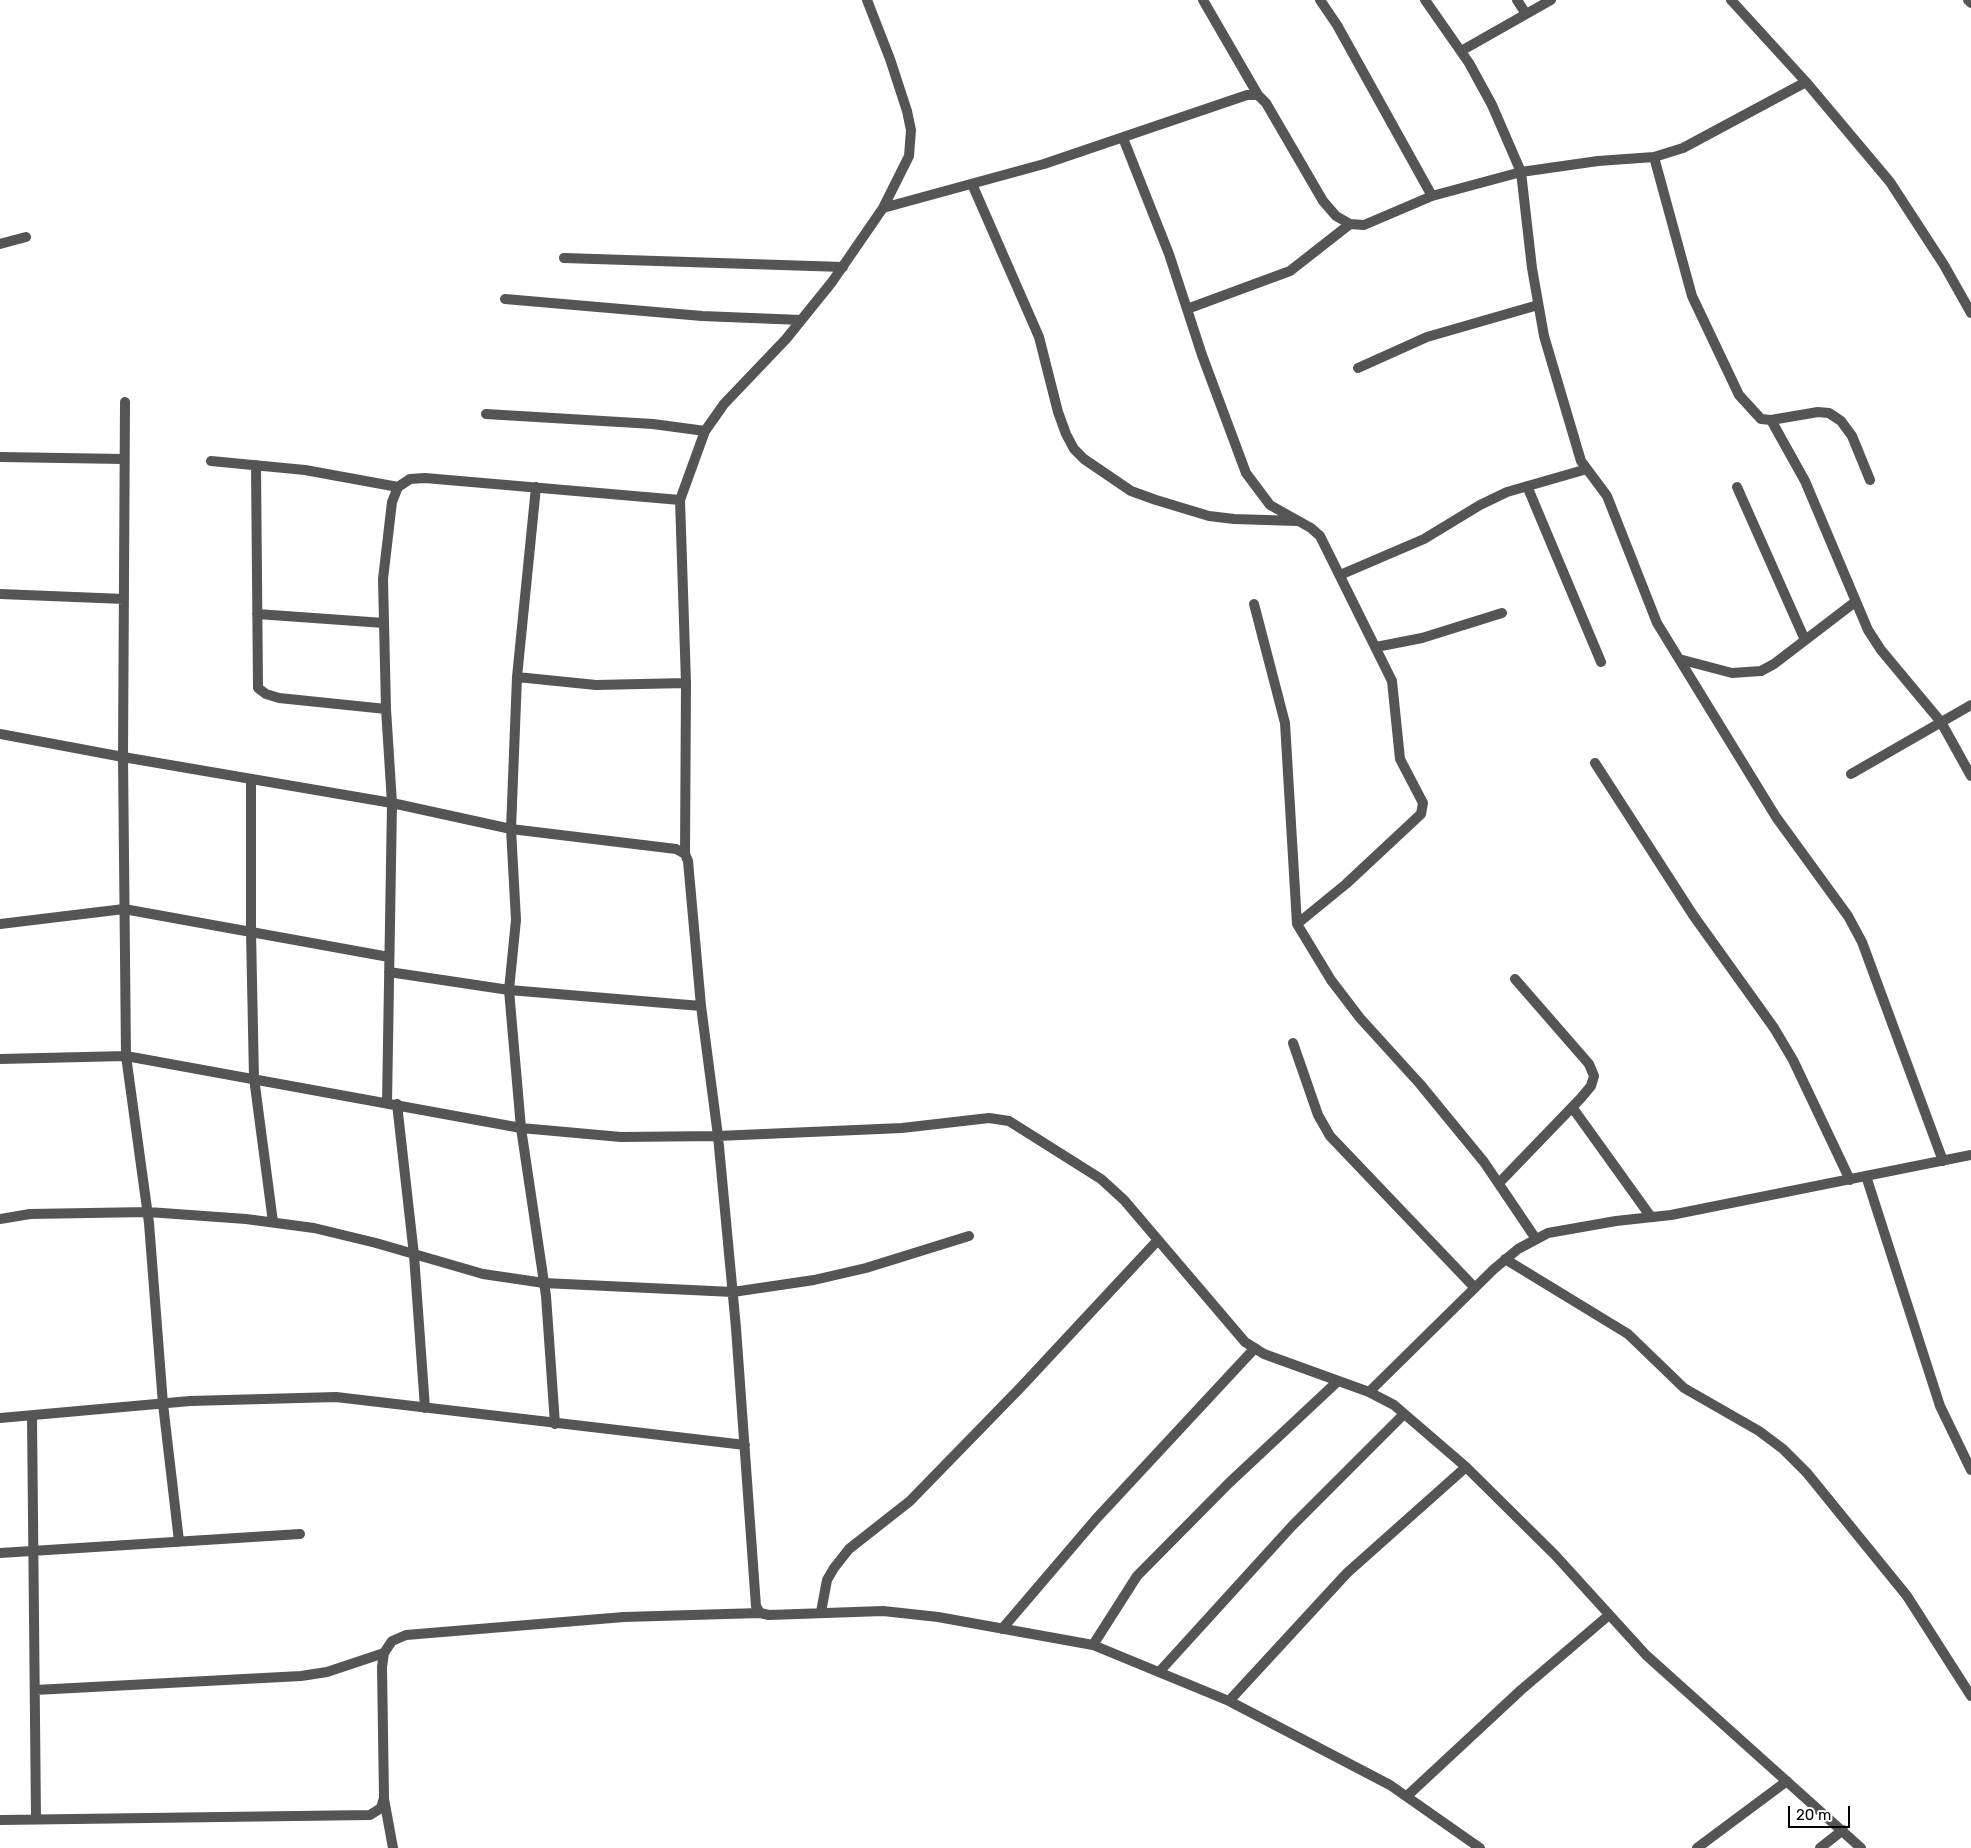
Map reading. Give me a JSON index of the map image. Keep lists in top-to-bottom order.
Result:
{
  "scale_bar": "20 m"
}
